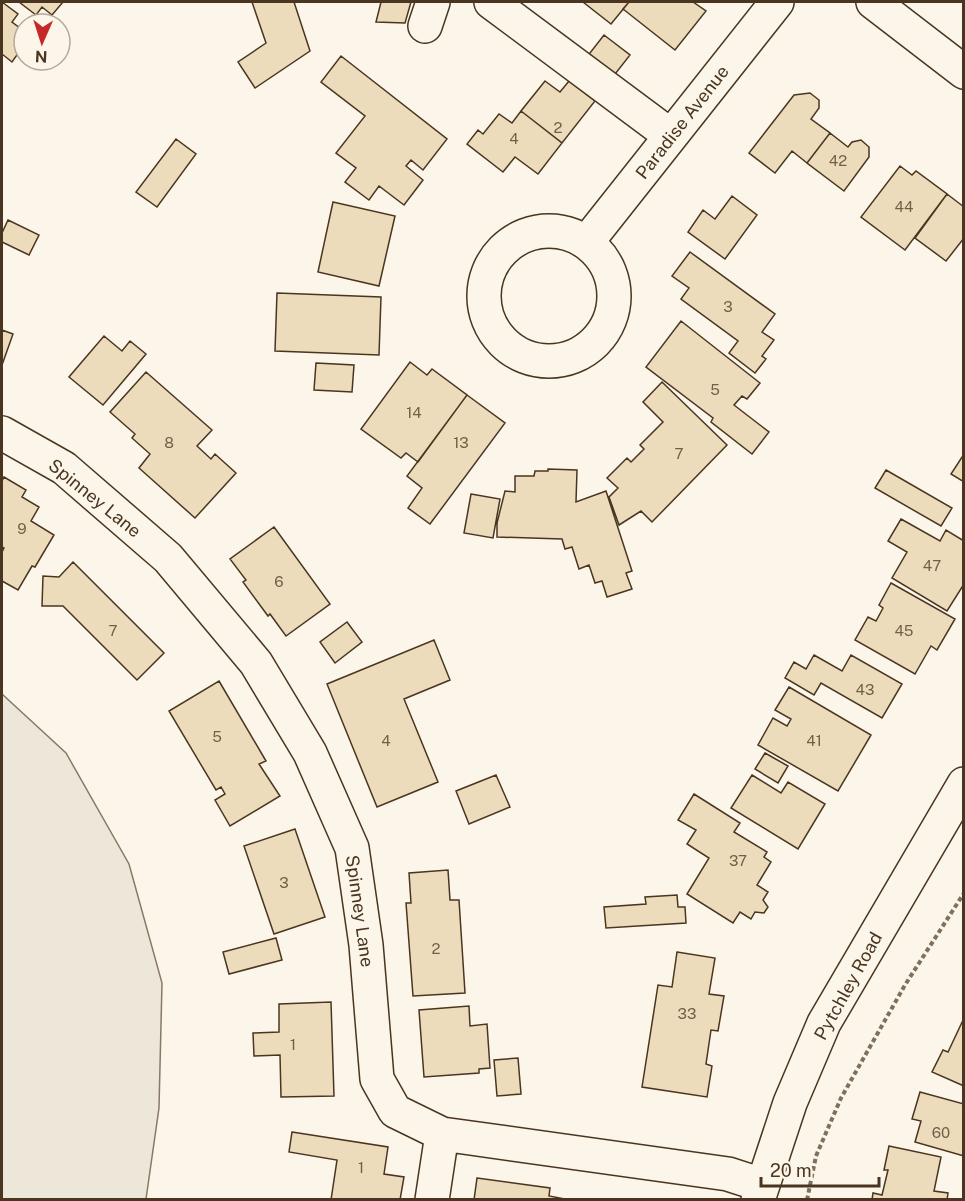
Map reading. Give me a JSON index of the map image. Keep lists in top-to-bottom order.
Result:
{
  "streets": {
    "street": ["Paradise Avenue", "Spinney Lane", "Pytchley Road"]
  },
  "crossings": [
    ["Spinney Lane", "Pytchley Road"]
  ],
  "house_numbers": [
    "2",
    "4",
    "42",
    "44",
    "3",
    "5",
    "14",
    "8",
    "13",
    "7",
    "9",
    "47",
    "6",
    "7",
    "45",
    "43",
    "5",
    "4",
    "41",
    "37",
    "3",
    "2",
    "33",
    "1",
    "60",
    "1"
  ],
  "scale_bar": "20 m",
  "north": "bottom"
}
